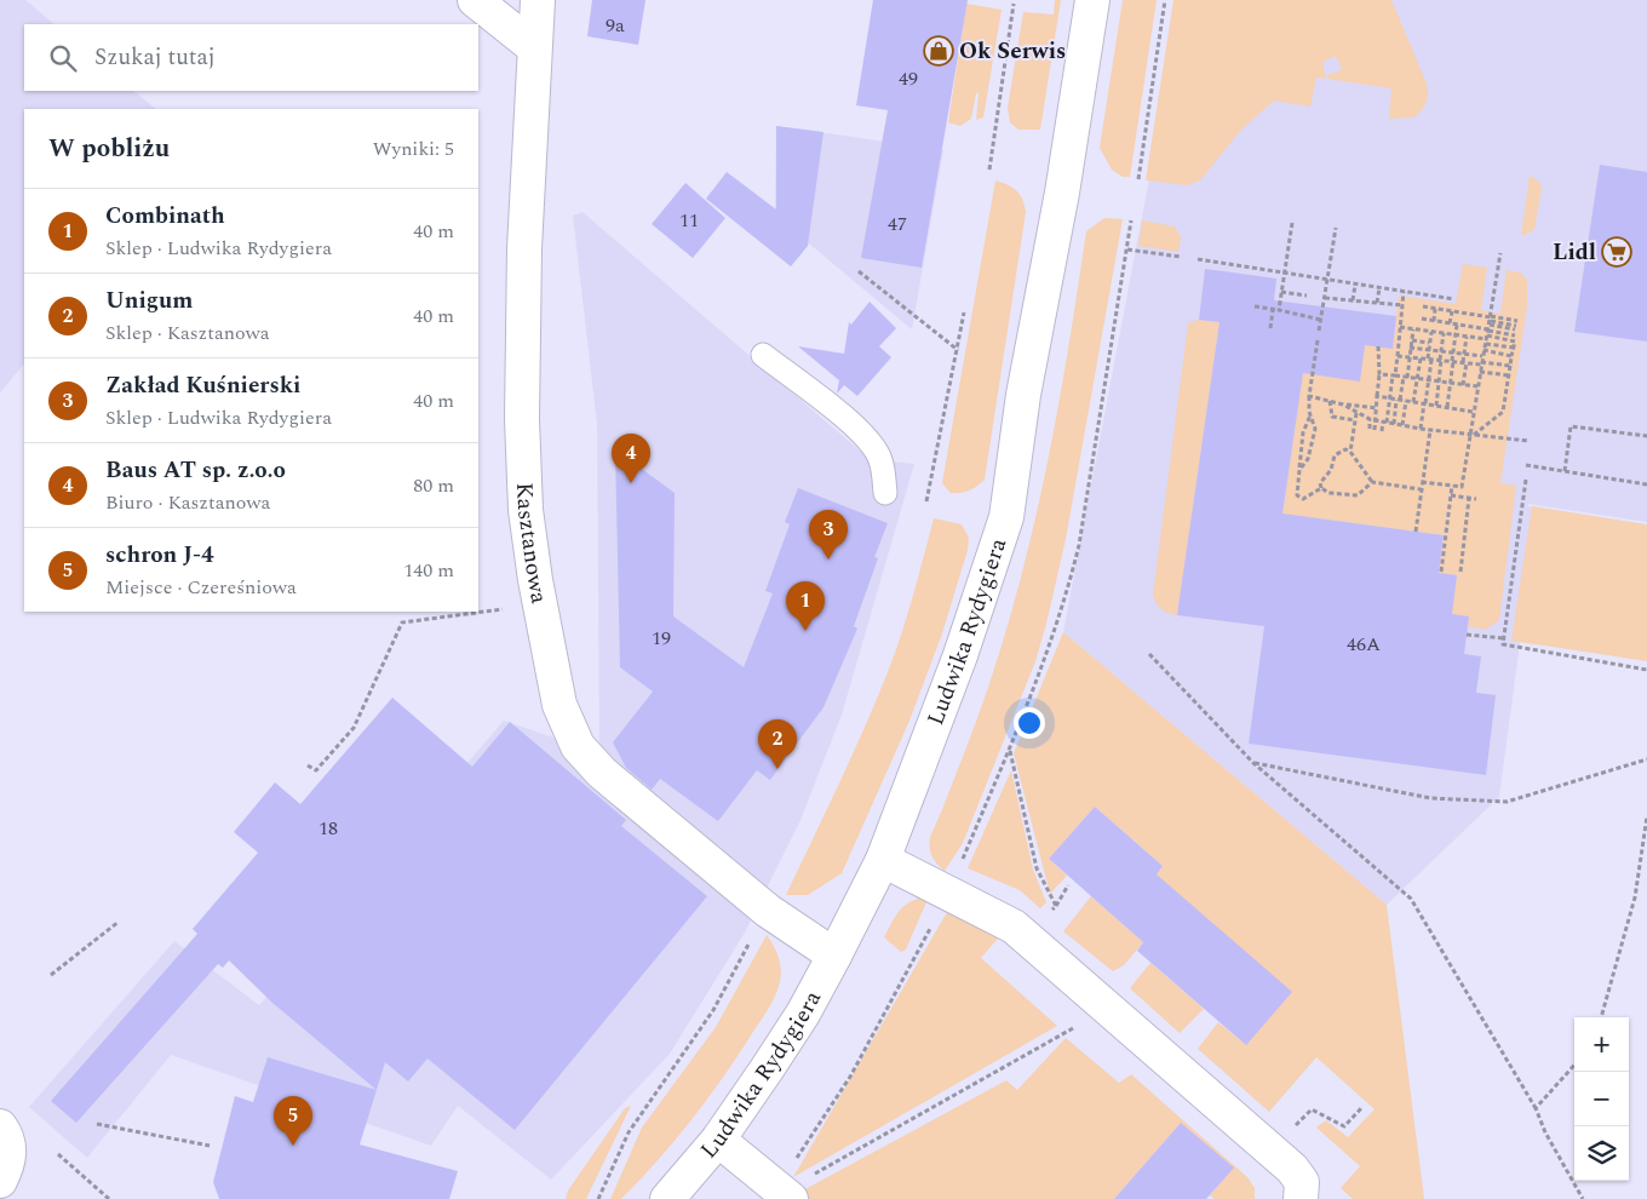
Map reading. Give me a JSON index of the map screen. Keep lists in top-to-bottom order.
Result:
{
  "streets": {
    "street": ["Kasztanowa", "Ludwika Rydygiera"]
  },
  "crossings": [
    ["Kasztanowa", "Ludwika Rydygiera"]
  ],
  "places": {
    "shop": ["Ok Serwis"],
    "supermarket": ["Lidl"]
  },
  "house_numbers": [
    "9a",
    "49",
    "11",
    "47",
    "19",
    "46A",
    "18"
  ],
  "page": {
    "search": "Szukaj tutaj",
    "heading": ["W pobliżu", "Wyniki: 5"],
    "list": [
      {
        "mark": "1",
        "name": "Combinath",
        "note": "Sklep · Ludwika Rydygiera",
        "value": "40 m"
      },
      {
        "mark": "2",
        "name": "Unigum",
        "note": "Sklep · Kasztanowa",
        "value": "40 m"
      },
      {
        "mark": "3",
        "name": "Zakład Kuśnierski",
        "note": "Sklep · Ludwika Rydygiera",
        "value": "40 m"
      },
      {
        "mark": "4",
        "name": "Baus AT sp. z.o.o",
        "note": "Biuro · Kasztanowa",
        "value": "80 m"
      },
      {
        "mark": "5",
        "name": "schron J-4",
        "note": "Miejsce · Czereśniowa",
        "value": "140 m"
      }
    ],
    "pins": [
      "4",
      "3",
      "1",
      "2",
      "5"
    ],
    "map_buttons": ["+", "−"]
  }
}
